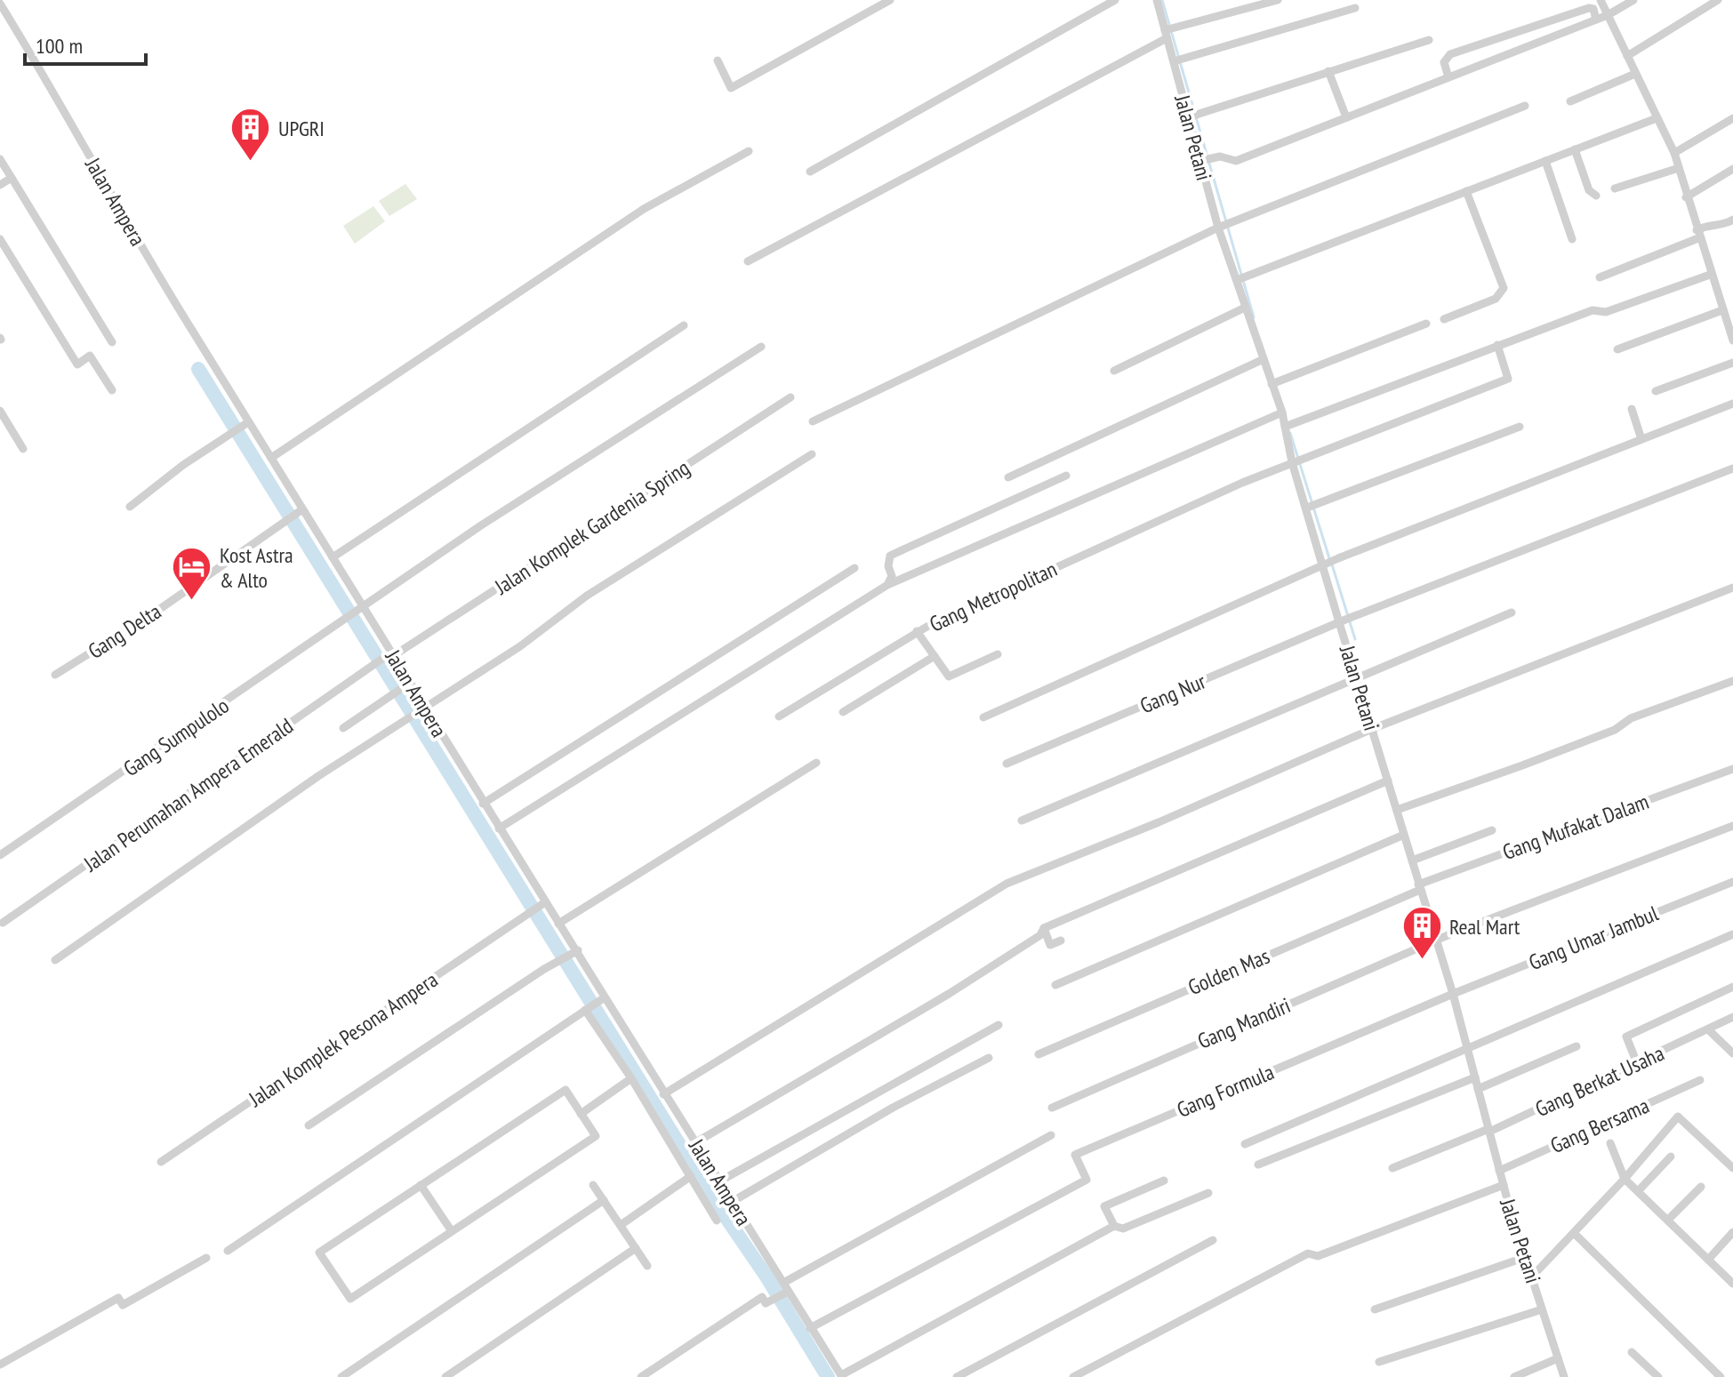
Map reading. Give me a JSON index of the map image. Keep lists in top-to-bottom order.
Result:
{
  "streets": {
    "street": [
      "Jalan Petani",
      "Jalan Ampera",
      "Jalan Komplek Gardenia Spring",
      "Gang Metropolitan",
      "Gang Delta",
      "Gang Nur",
      "Gang Sumpulolo",
      "Jalan Perumahan Ampera Emerald",
      "Gang Mufakat Dalam",
      "Gang Umar Jambul",
      "Golden Mas",
      "Gang Mandiri",
      "Jalan Komplek Pesona Ampera",
      "Gang Berkat Usaha",
      "Gang Formula",
      "Gang Bersama"
    ]
  },
  "crossings": [
    ["Jalan Petani", "Gang Metropolitan"],
    ["Jalan Petani", "Gang Nur"],
    ["Jalan Petani", "Gang Mufakat Dalam"],
    ["Jalan Petani", "Gang Umar Jambul"],
    ["Jalan Petani", "Golden Mas"],
    ["Jalan Petani", "Gang Mandiri"],
    ["Jalan Petani", "Gang Berkat Usaha"],
    ["Jalan Petani", "Gang Bersama"],
    ["Jalan Ampera", "Jalan Komplek Gardenia Spring"],
    ["Jalan Ampera", "Gang Delta"],
    ["Jalan Ampera", "Gang Sumpulolo"],
    ["Jalan Ampera", "Jalan Komplek Pesona Ampera"],
    ["Jalan Ampera", "Gang Formula"],
    ["Jalan Komplek Gardenia Spring", "Jalan Perumahan Ampera Emerald"],
    ["Gang Mufakat Dalam", "Golden Mas"],
    ["Gang Umar Jambul", "Gang Formula"]
  ],
  "places": {
    "building": ["UPGRI", "Real Mart"],
    "hotel": ["Kost Astra & Alto"]
  },
  "scale_bar": "100 m"
}
